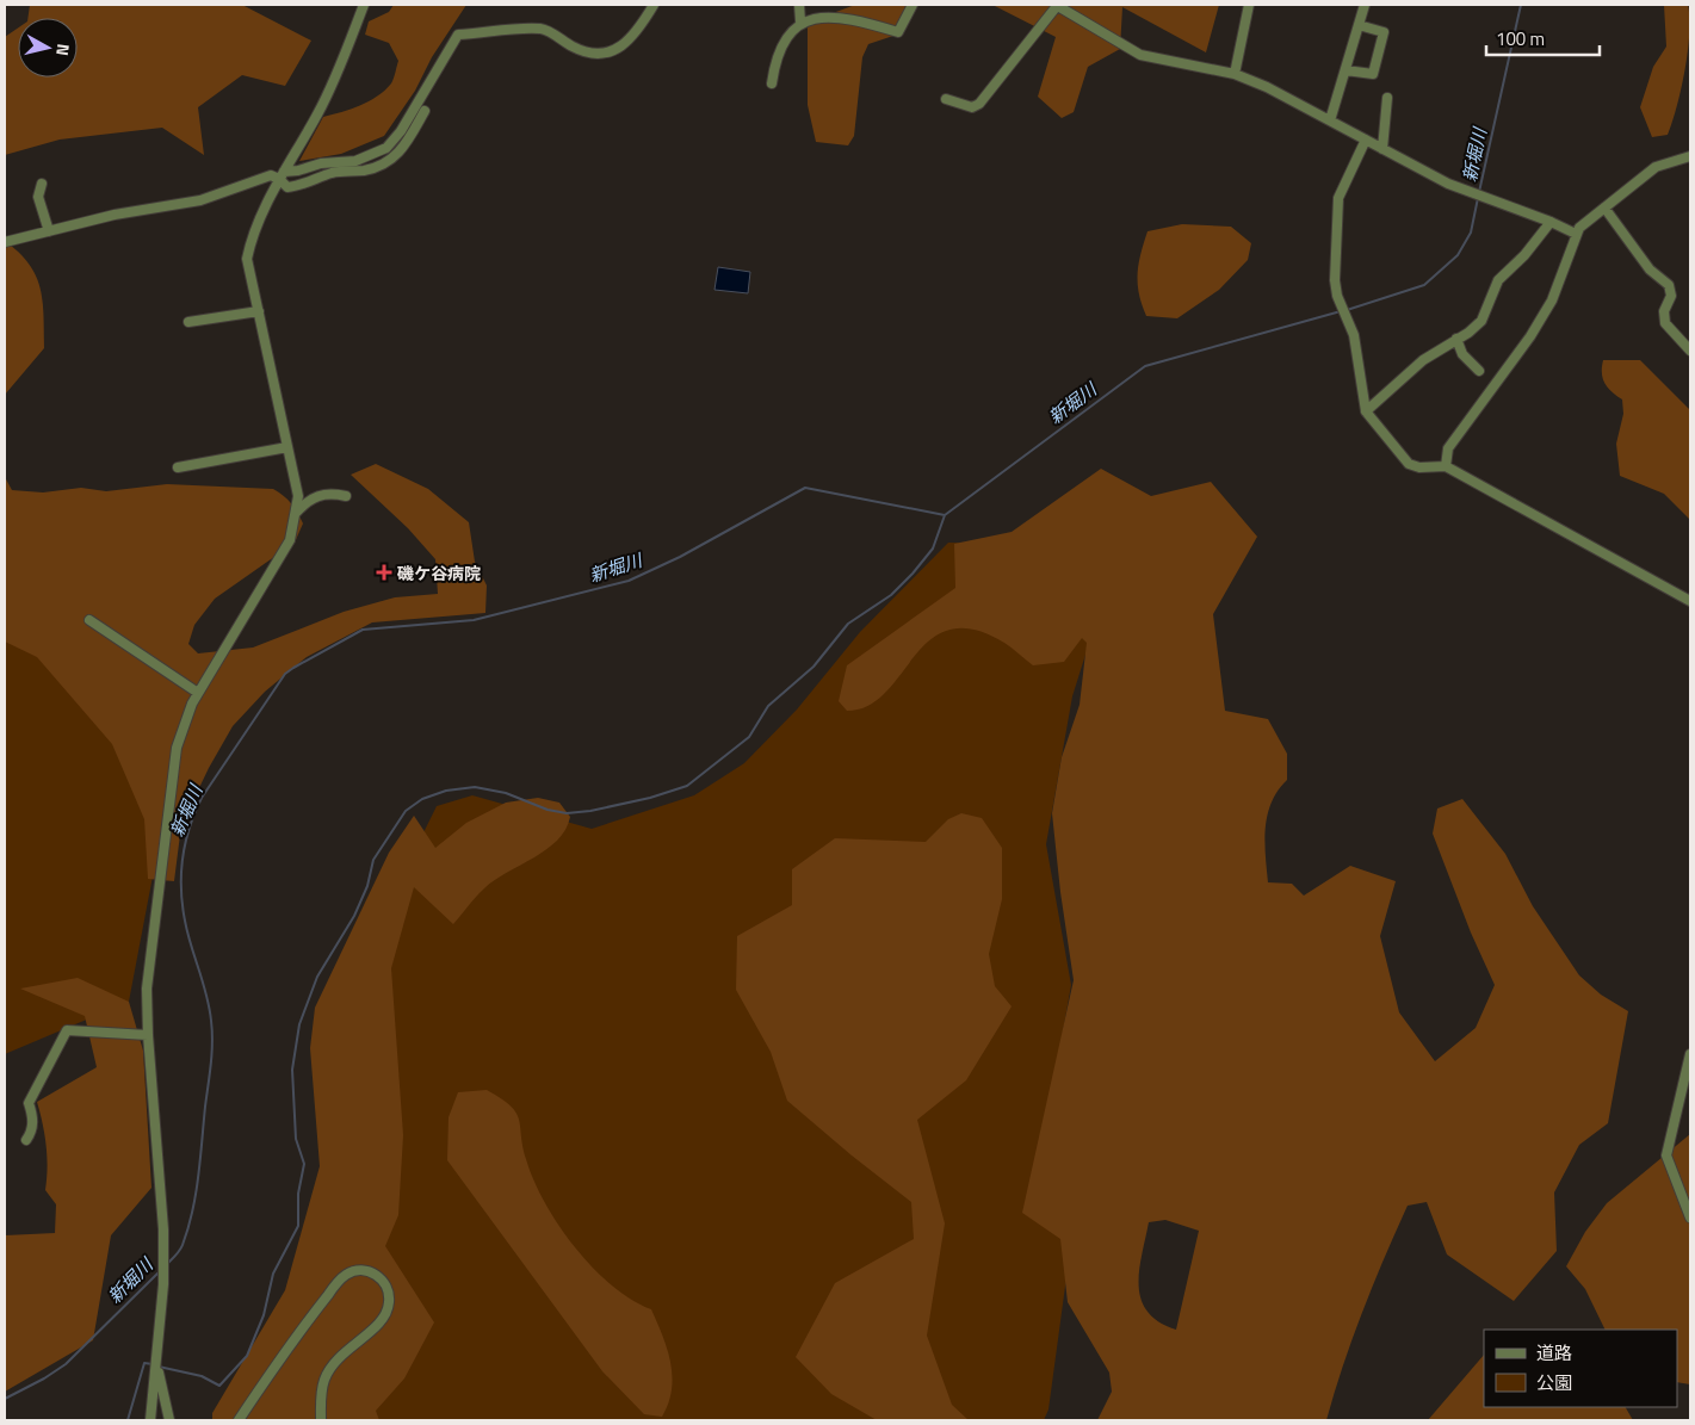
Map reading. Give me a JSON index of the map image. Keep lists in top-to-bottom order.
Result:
{
  "water": ["新堀川"],
  "places": {
    "health": ["磯ケ谷病院"]
  },
  "legend": ["道路", "公園"],
  "scale_bar": "100 m",
  "north": "right"
}
